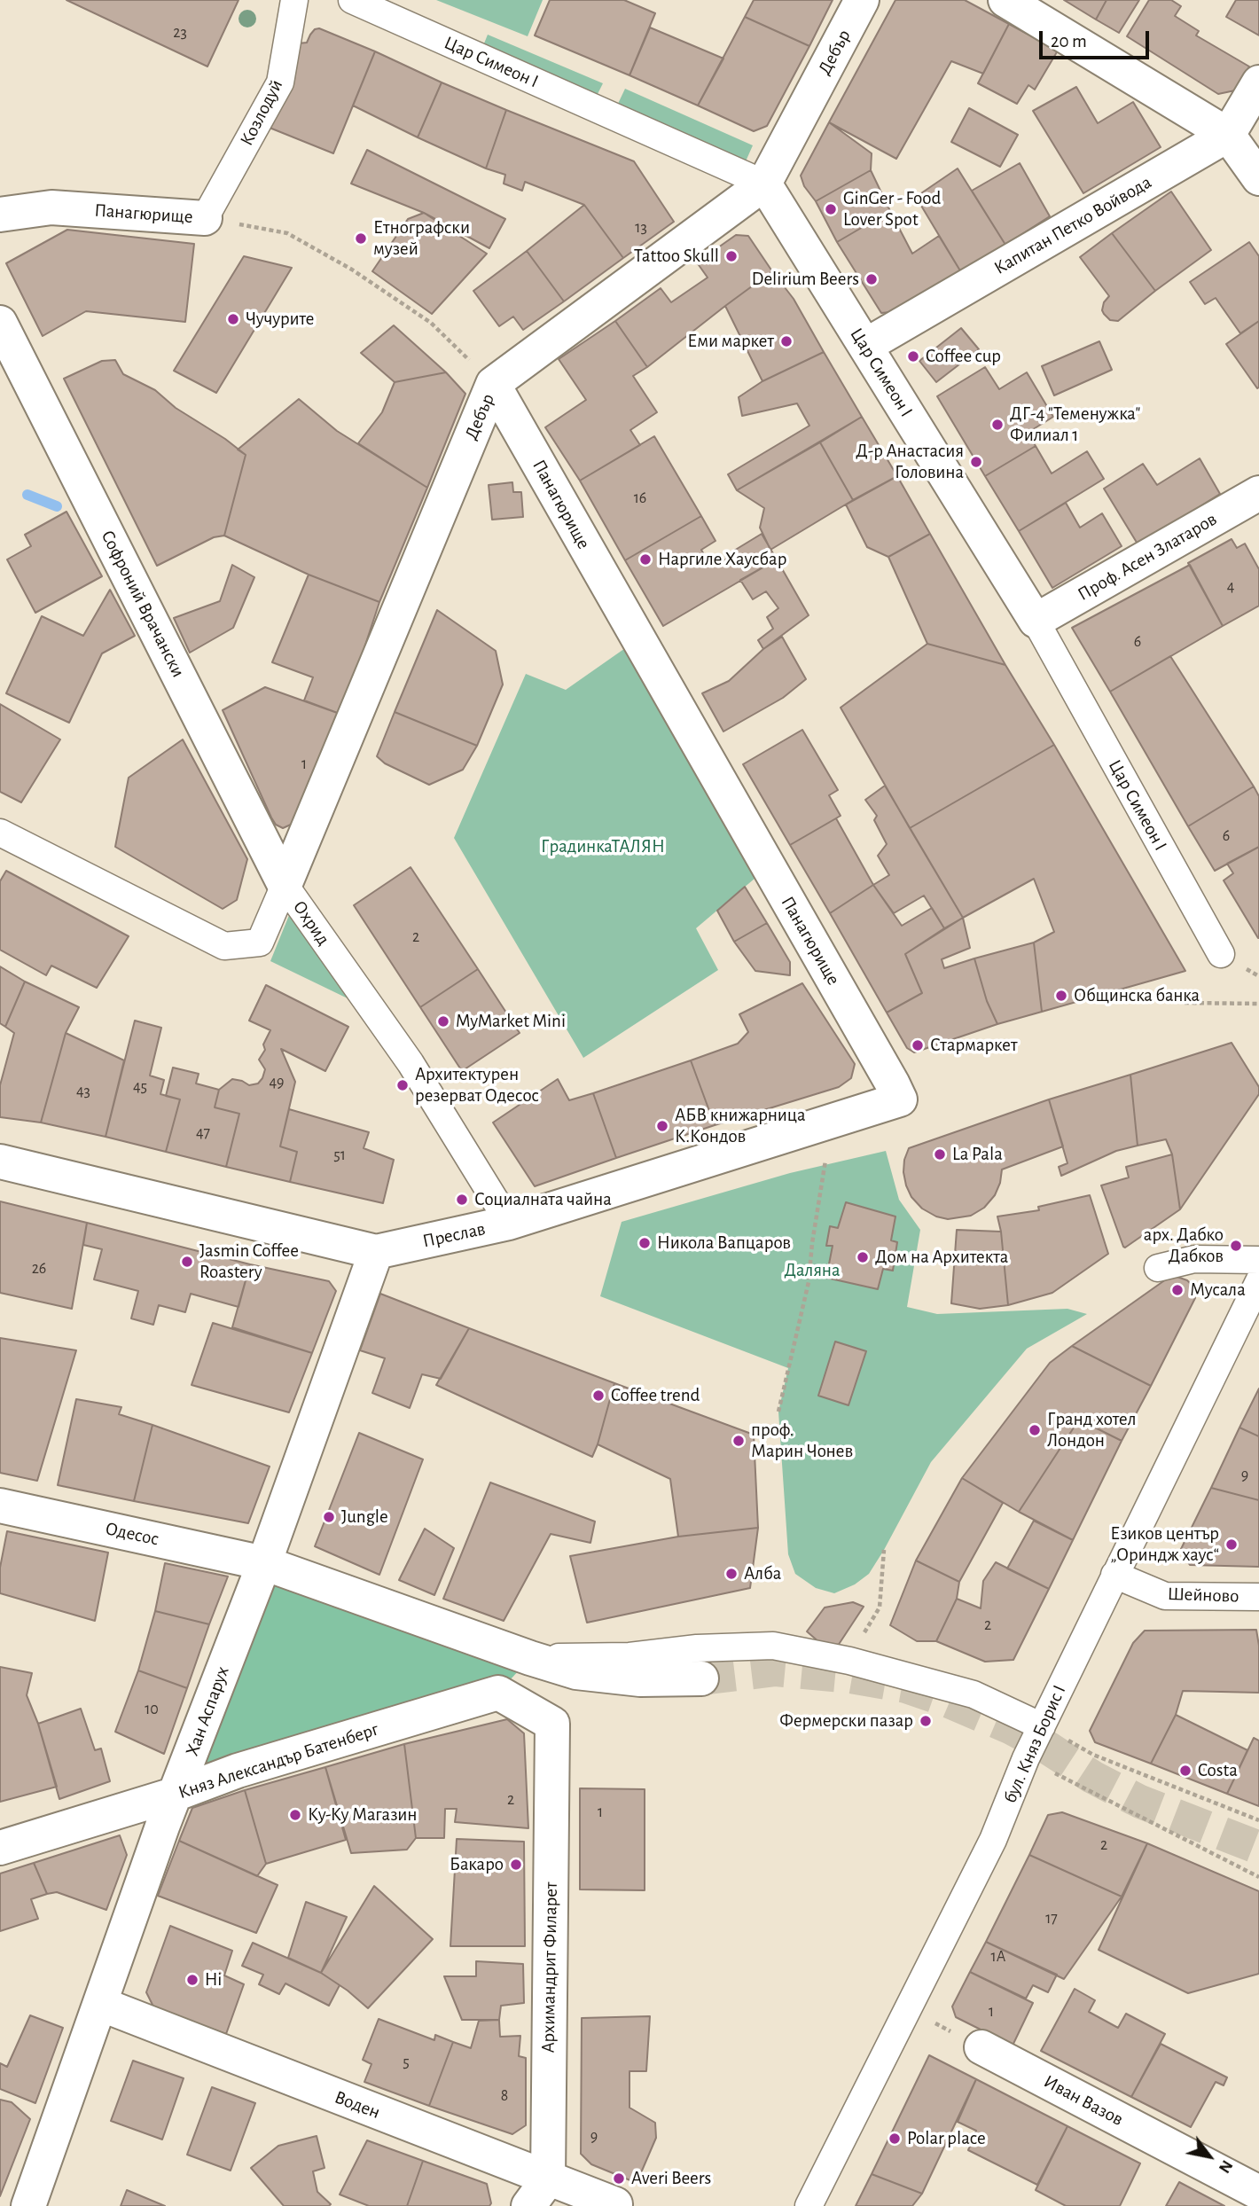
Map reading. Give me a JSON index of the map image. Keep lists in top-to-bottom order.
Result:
{
  "streets": {
    "street": [
      "Дебър",
      "Цар Симеон I",
      "Козлодуй",
      "Панагюрище",
      "Капитан Петко Войвода",
      "Проф. Асен Златаров",
      "Софроний Врачански",
      "Охрид",
      "Преслав",
      "Одесос",
      "Шейново",
      "Хан Аспарух",
      "бул. Княз Борис I",
      "Княз Александър Батенберг",
      "Архимандрит Филарет",
      "Иван Вазов",
      "Воден"
    ]
  },
  "crossings": [
    ["Дебър", "Цар Симеон I"],
    ["Дебър", "Панагюрище"],
    ["Дебър", "Софроний Врачански"],
    ["Дебър", "Охрид"],
    ["Цар Симеон I", "Капитан Петко Войвода"],
    ["Цар Симеон I", "Проф. Асен Златаров"],
    ["Козлодуй", "Панагюрище"],
    ["Панагюрище", "Преслав"],
    ["Софроний Врачански", "Охрид"],
    ["Охрид", "Преслав"],
    ["Преслав", "Хан Аспарух"],
    ["Одесос", "Хан Аспарух"],
    ["Шейново", "бул. Княз Борис I"],
    ["Хан Аспарух", "Княз Александър Батенберг"],
    ["Хан Аспарух", "Воден"],
    ["Княз Александър Батенберг", "Архимандрит Филарет"],
    ["Архимандрит Филарет", "Воден"]
  ],
  "parks": ["ГрадинкаТАЛЯН", "Даляна"],
  "places": [
    "GinGer - Food Lover Spot",
    "Етнографски музей",
    "Tattoo Skull",
    "Delirium Beers",
    "Чучурите",
    "Еми маркет",
    "Coffee cup",
    "ДГ-4 \"Теменужка\" Филиал 1",
    "Д-р Анастасия Головина",
    "Наргиле Хаусбар",
    "Общинска банка",
    "MyMarket Mini",
    "Стармаркет",
    "Архитектурен резерват Одесос",
    "АБВ книжарница К.Кондов",
    "La Pala",
    "Социалната чайна",
    "Никола Вапцаров",
    "арх. Дабко Дабков",
    "Дом на Архитекта",
    "Jasmin Coffee Roastery",
    "Мусала",
    "Coffee trend",
    "Гранд хотел Лондон",
    "проф. Марин Чонев",
    "Jungle",
    "Езиков център „Ориндж хаус“",
    "Алба",
    "Фермерски пазар",
    "Costa",
    "Ку-Ку Магазин",
    "Бакаро",
    "Hi",
    "Polar place",
    "Averi Beers"
  ],
  "house_numbers": [
    "23",
    "13",
    "16",
    "4",
    "6",
    "1",
    "6",
    "2",
    "49",
    "45",
    "43",
    "47",
    "51",
    "26",
    "9",
    "2",
    "10",
    "2",
    "1",
    "2",
    "17",
    "1А",
    "1",
    "5",
    "8",
    "9"
  ],
  "scale_bar": "20 m",
  "north": "bottom right"
}
